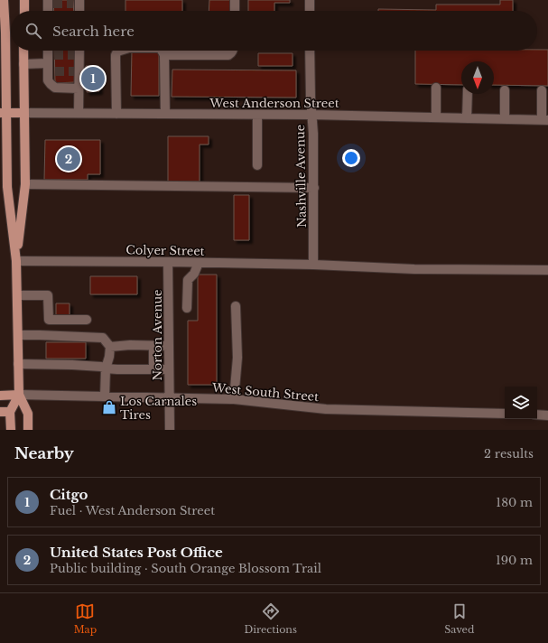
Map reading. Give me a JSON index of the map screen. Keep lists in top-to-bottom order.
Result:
{
  "streets": {
    "main road": ["West Anderson Street", "West South Street"],
    "street": ["Nashville Avenue", "Colyer Street", "Norton Avenue"]
  },
  "crossings": [
    ["West Anderson Street", "Nashville Avenue"],
    ["Nashville Avenue", "Colyer Street"],
    ["Colyer Street", "Norton Avenue"],
    ["Norton Avenue", "West South Street"]
  ],
  "places": {
    "shop": ["Los Carnales Tires"]
  },
  "north": "bottom",
  "page": {
    "search": "Search here",
    "pins": ["1", "2"],
    "heading": ["Nearby", "2 results"],
    "list": [
      {
        "mark": "1",
        "name": "Citgo",
        "note": "Fuel · West Anderson Street",
        "value": "180 m"
      },
      {
        "mark": "2",
        "name": "United States Post Office",
        "note": "Public building · South Orange Blossom Trail",
        "value": "190 m"
      }
    ],
    "nav": ["Map", "Directions", "Saved"]
  }
}
